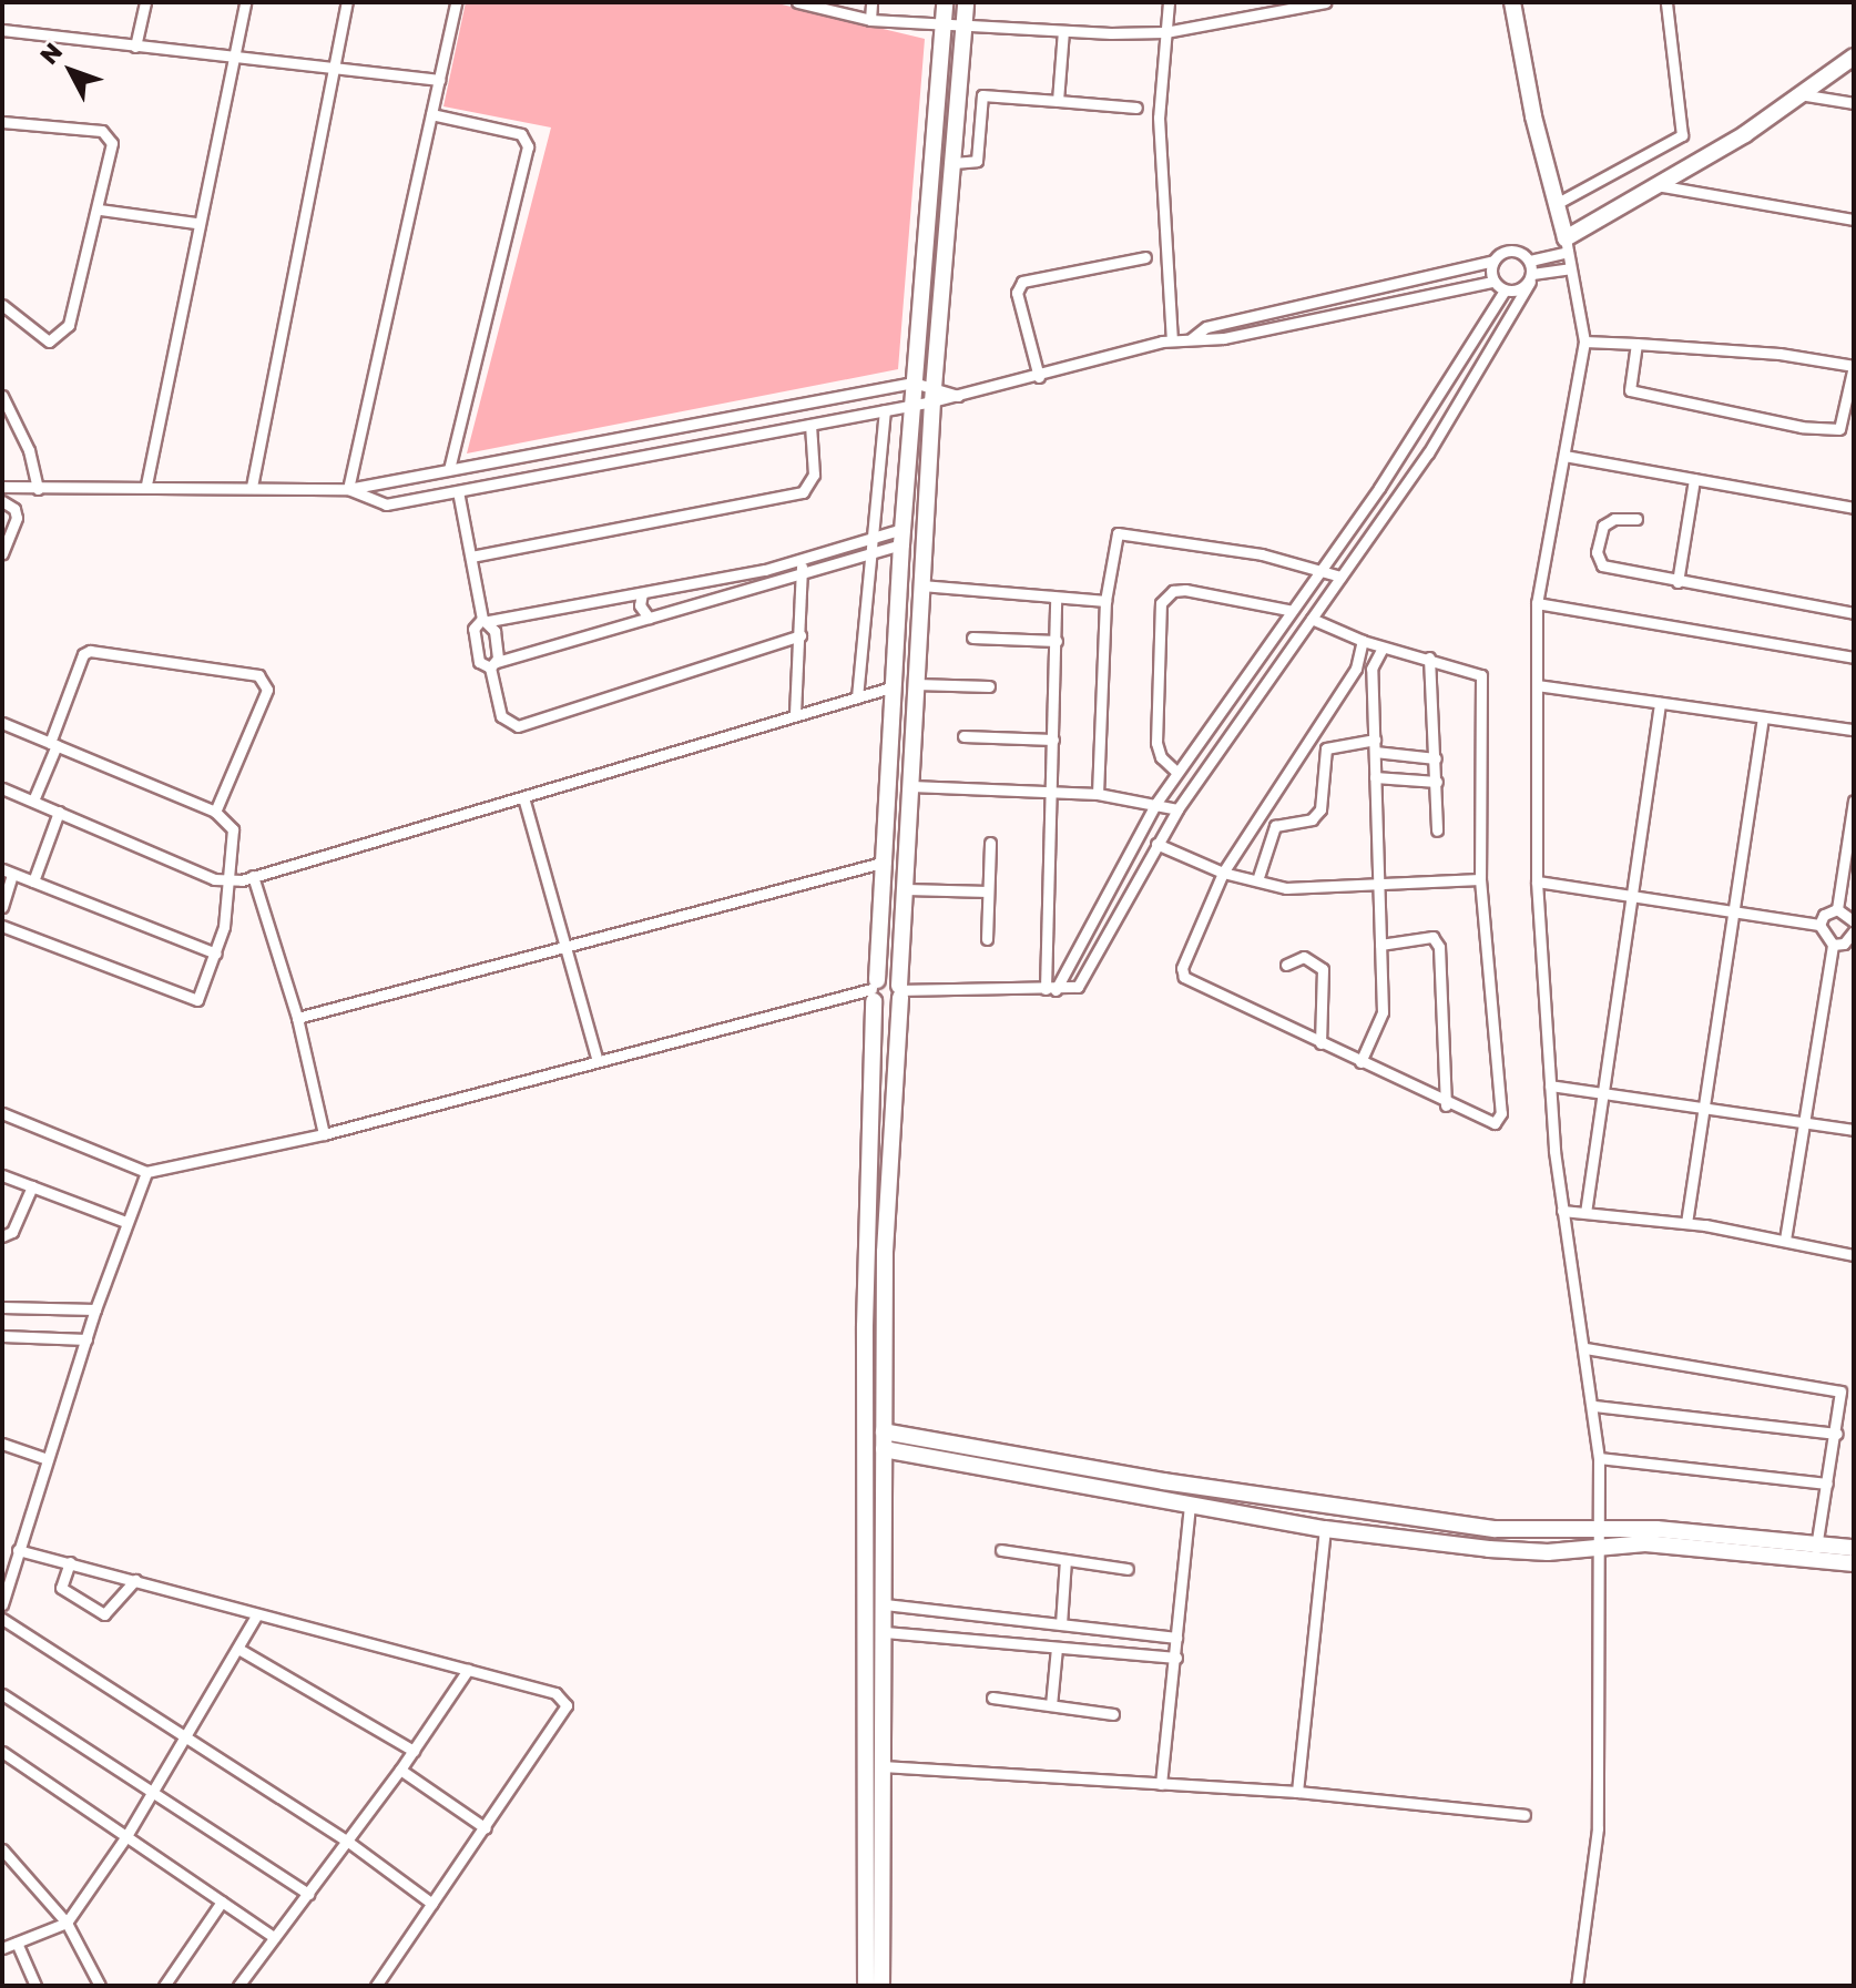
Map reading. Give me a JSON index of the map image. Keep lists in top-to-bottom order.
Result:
{
  "north": "top left"
}
